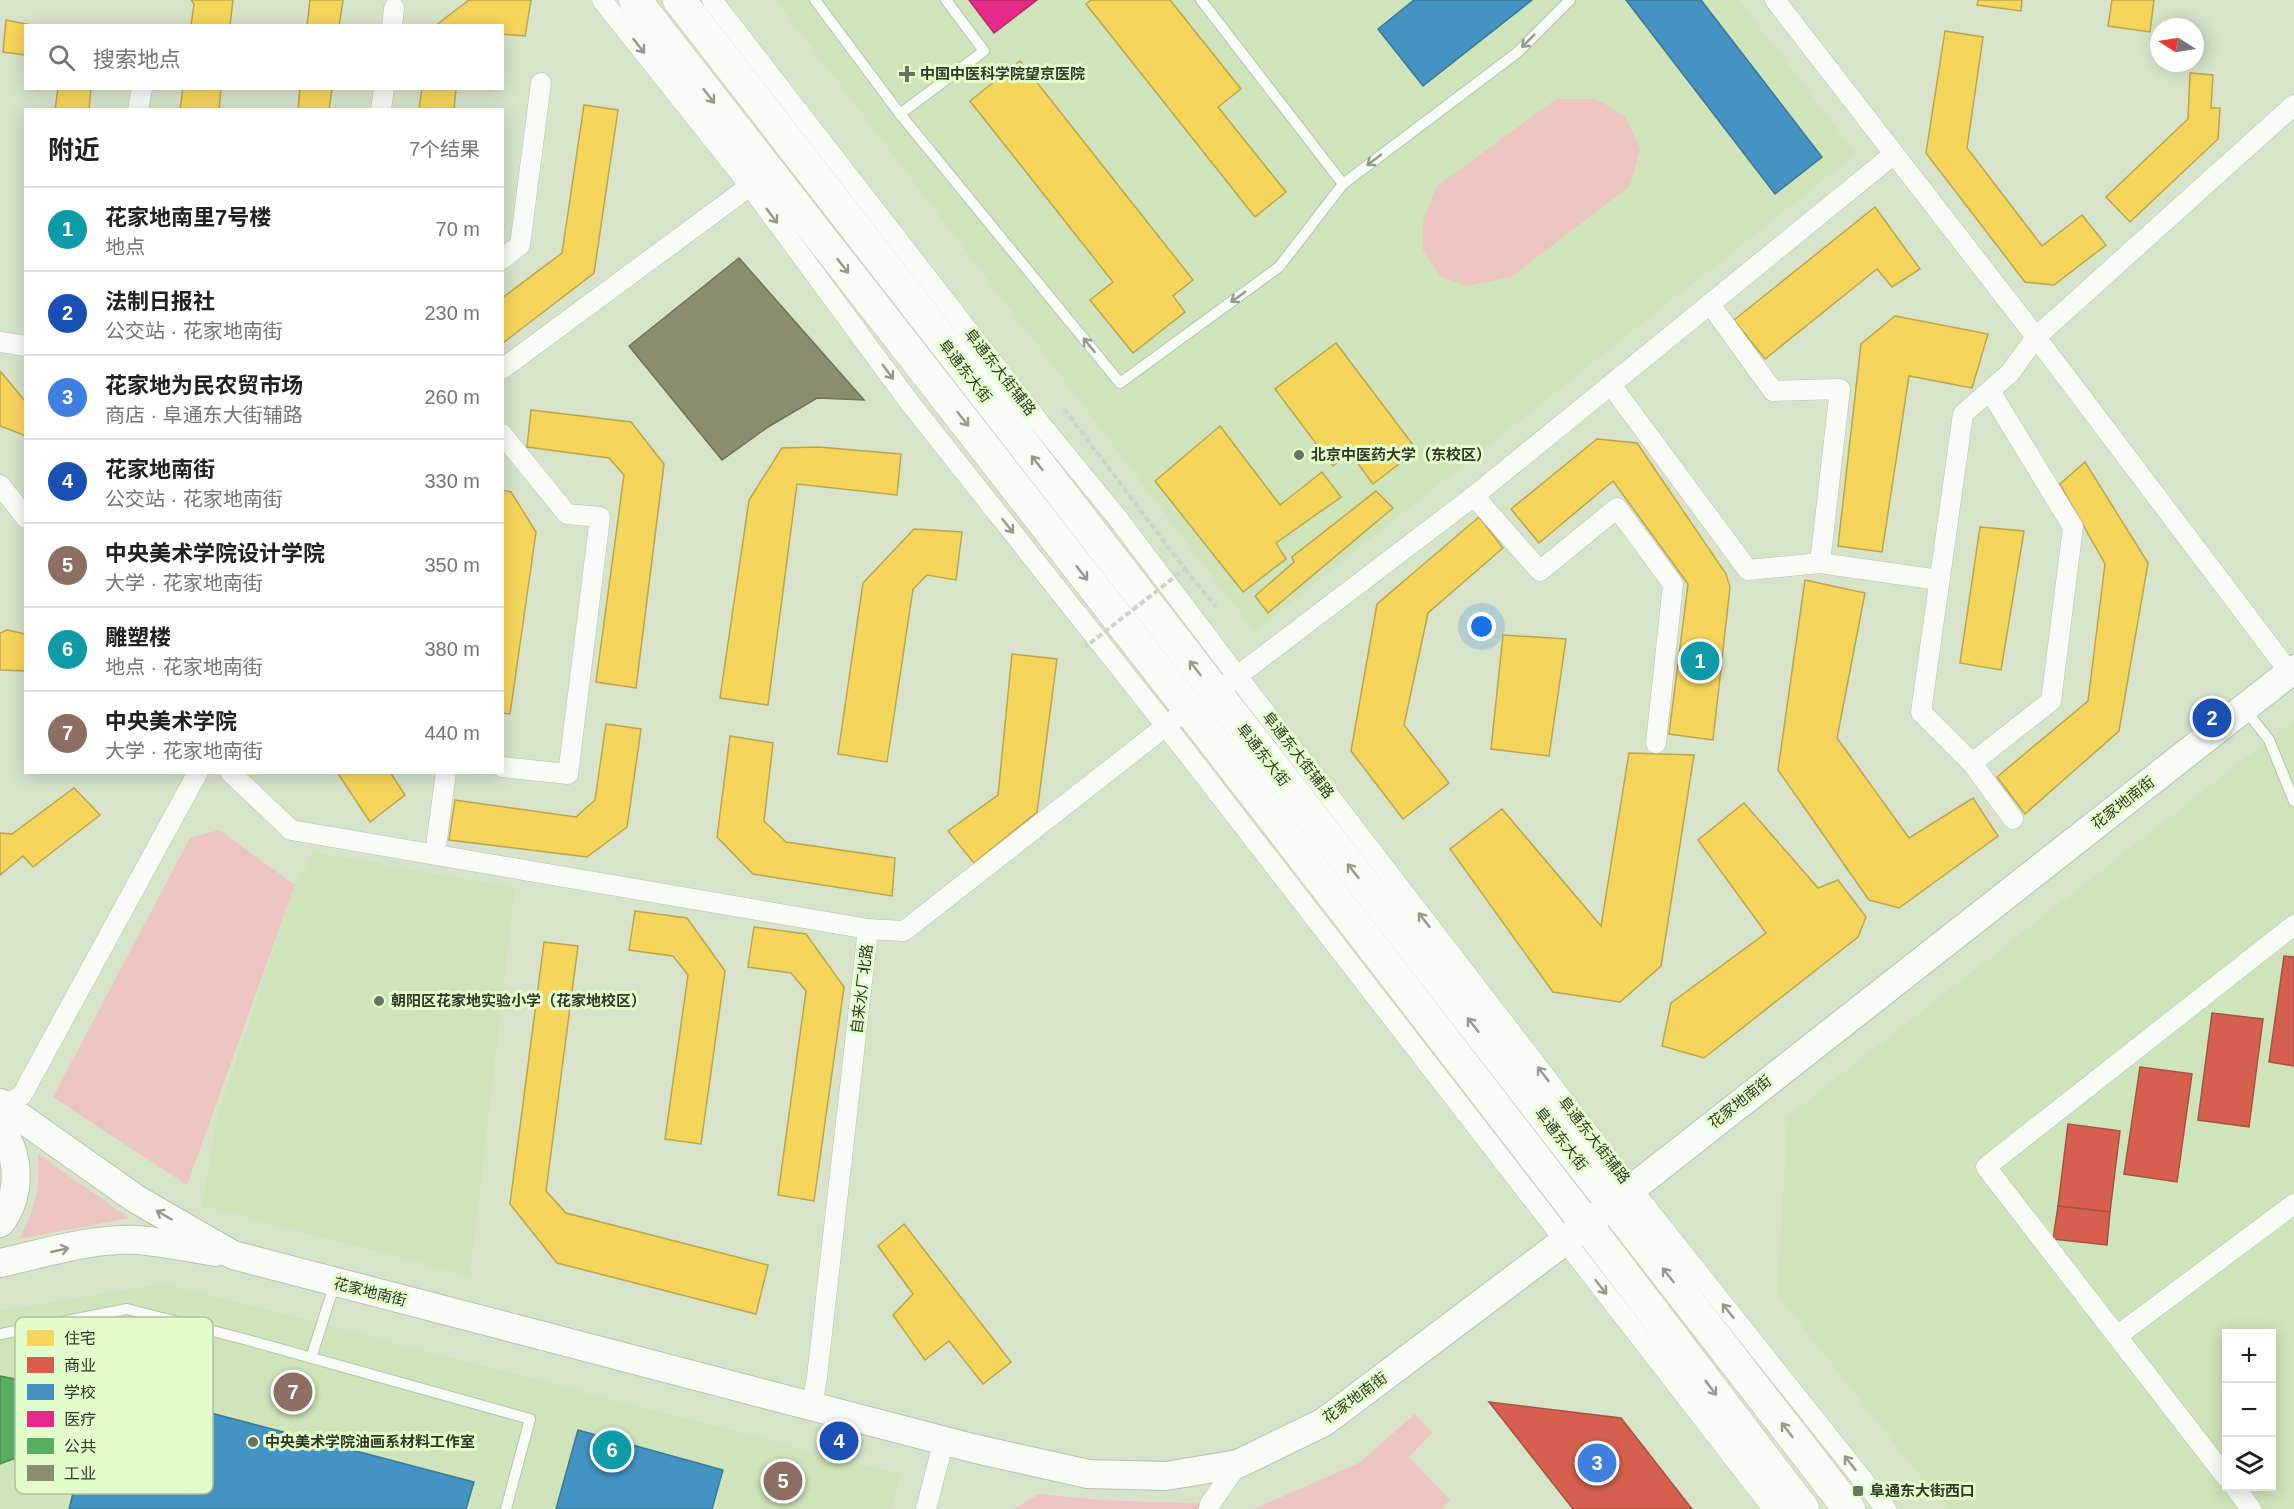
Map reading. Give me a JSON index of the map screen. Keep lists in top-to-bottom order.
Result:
{
  "streets": {
    "main road": ["阜通东大街"],
    "street": ["阜通东大街辅路", "花家地南街", "自来水厂北路"]
  },
  "crossings": [
    ["阜通东大街", "阜通东大街辅路"],
    ["阜通东大街", "花家地南街"],
    ["阜通东大街", "自来水厂北路"],
    ["阜通东大街辅路", "花家地南街"],
    ["花家地南街", "自来水厂北路"]
  ],
  "places": {
    "health": ["中国中医科学院望京医院"],
    "other": ["北京中医药大学（东校区）", "朝阳区花家地实验小学（花家地校区）", "中央美术学院油画系材料工作室"],
    "transit": ["阜通东大街西口"]
  },
  "legend": [
    "住宅",
    "商业",
    "学校",
    "医疗",
    "公共",
    "工业"
  ],
  "north": "left",
  "page": {
    "search": "搜索地点",
    "heading": ["附近", "7个结果"],
    "list": [
      {
        "mark": "1",
        "name": "花家地南里7号楼",
        "note": "地点",
        "value": "70 m"
      },
      {
        "mark": "2",
        "name": "法制日报社",
        "note": "公交站 · 花家地南街",
        "value": "230 m"
      },
      {
        "mark": "3",
        "name": "花家地为民农贸市场",
        "note": "商店 · 阜通东大街辅路",
        "value": "260 m"
      },
      {
        "mark": "4",
        "name": "花家地南街",
        "note": "公交站 · 花家地南街",
        "value": "330 m"
      },
      {
        "mark": "5",
        "name": "中央美术学院设计学院",
        "note": "大学 · 花家地南街",
        "value": "350 m"
      },
      {
        "mark": "6",
        "name": "雕塑楼",
        "note": "地点 · 花家地南街",
        "value": "380 m"
      },
      {
        "mark": "7",
        "name": "中央美术学院",
        "note": "大学 · 花家地南街",
        "value": "440 m"
      }
    ],
    "pins": [
      "1",
      "2",
      "7",
      "4",
      "6",
      "3",
      "5"
    ],
    "map_buttons": ["+", "−"]
  }
}
